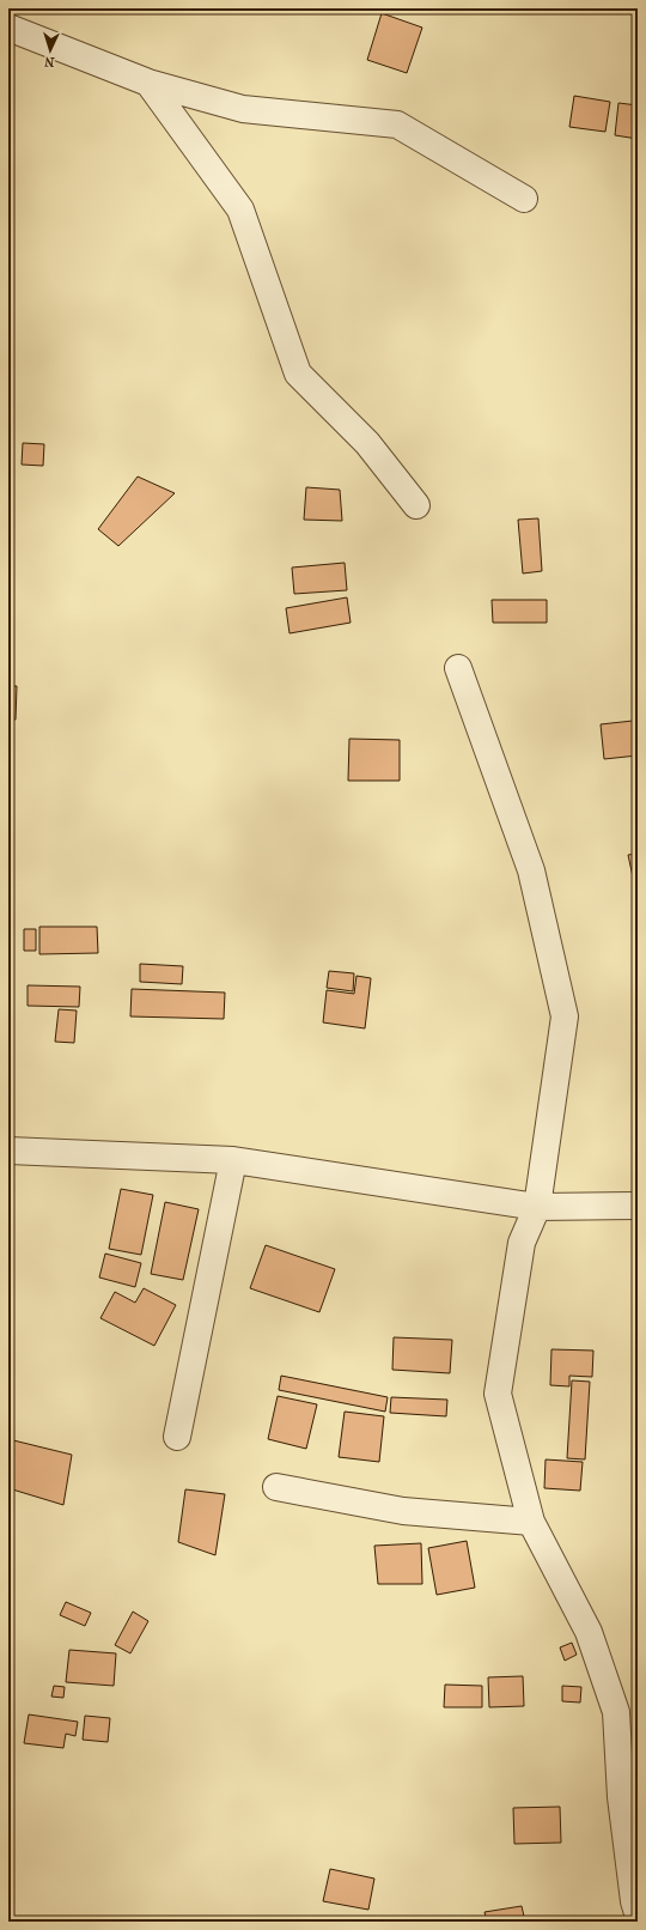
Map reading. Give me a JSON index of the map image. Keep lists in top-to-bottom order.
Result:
{
  "north": "bottom"
}
